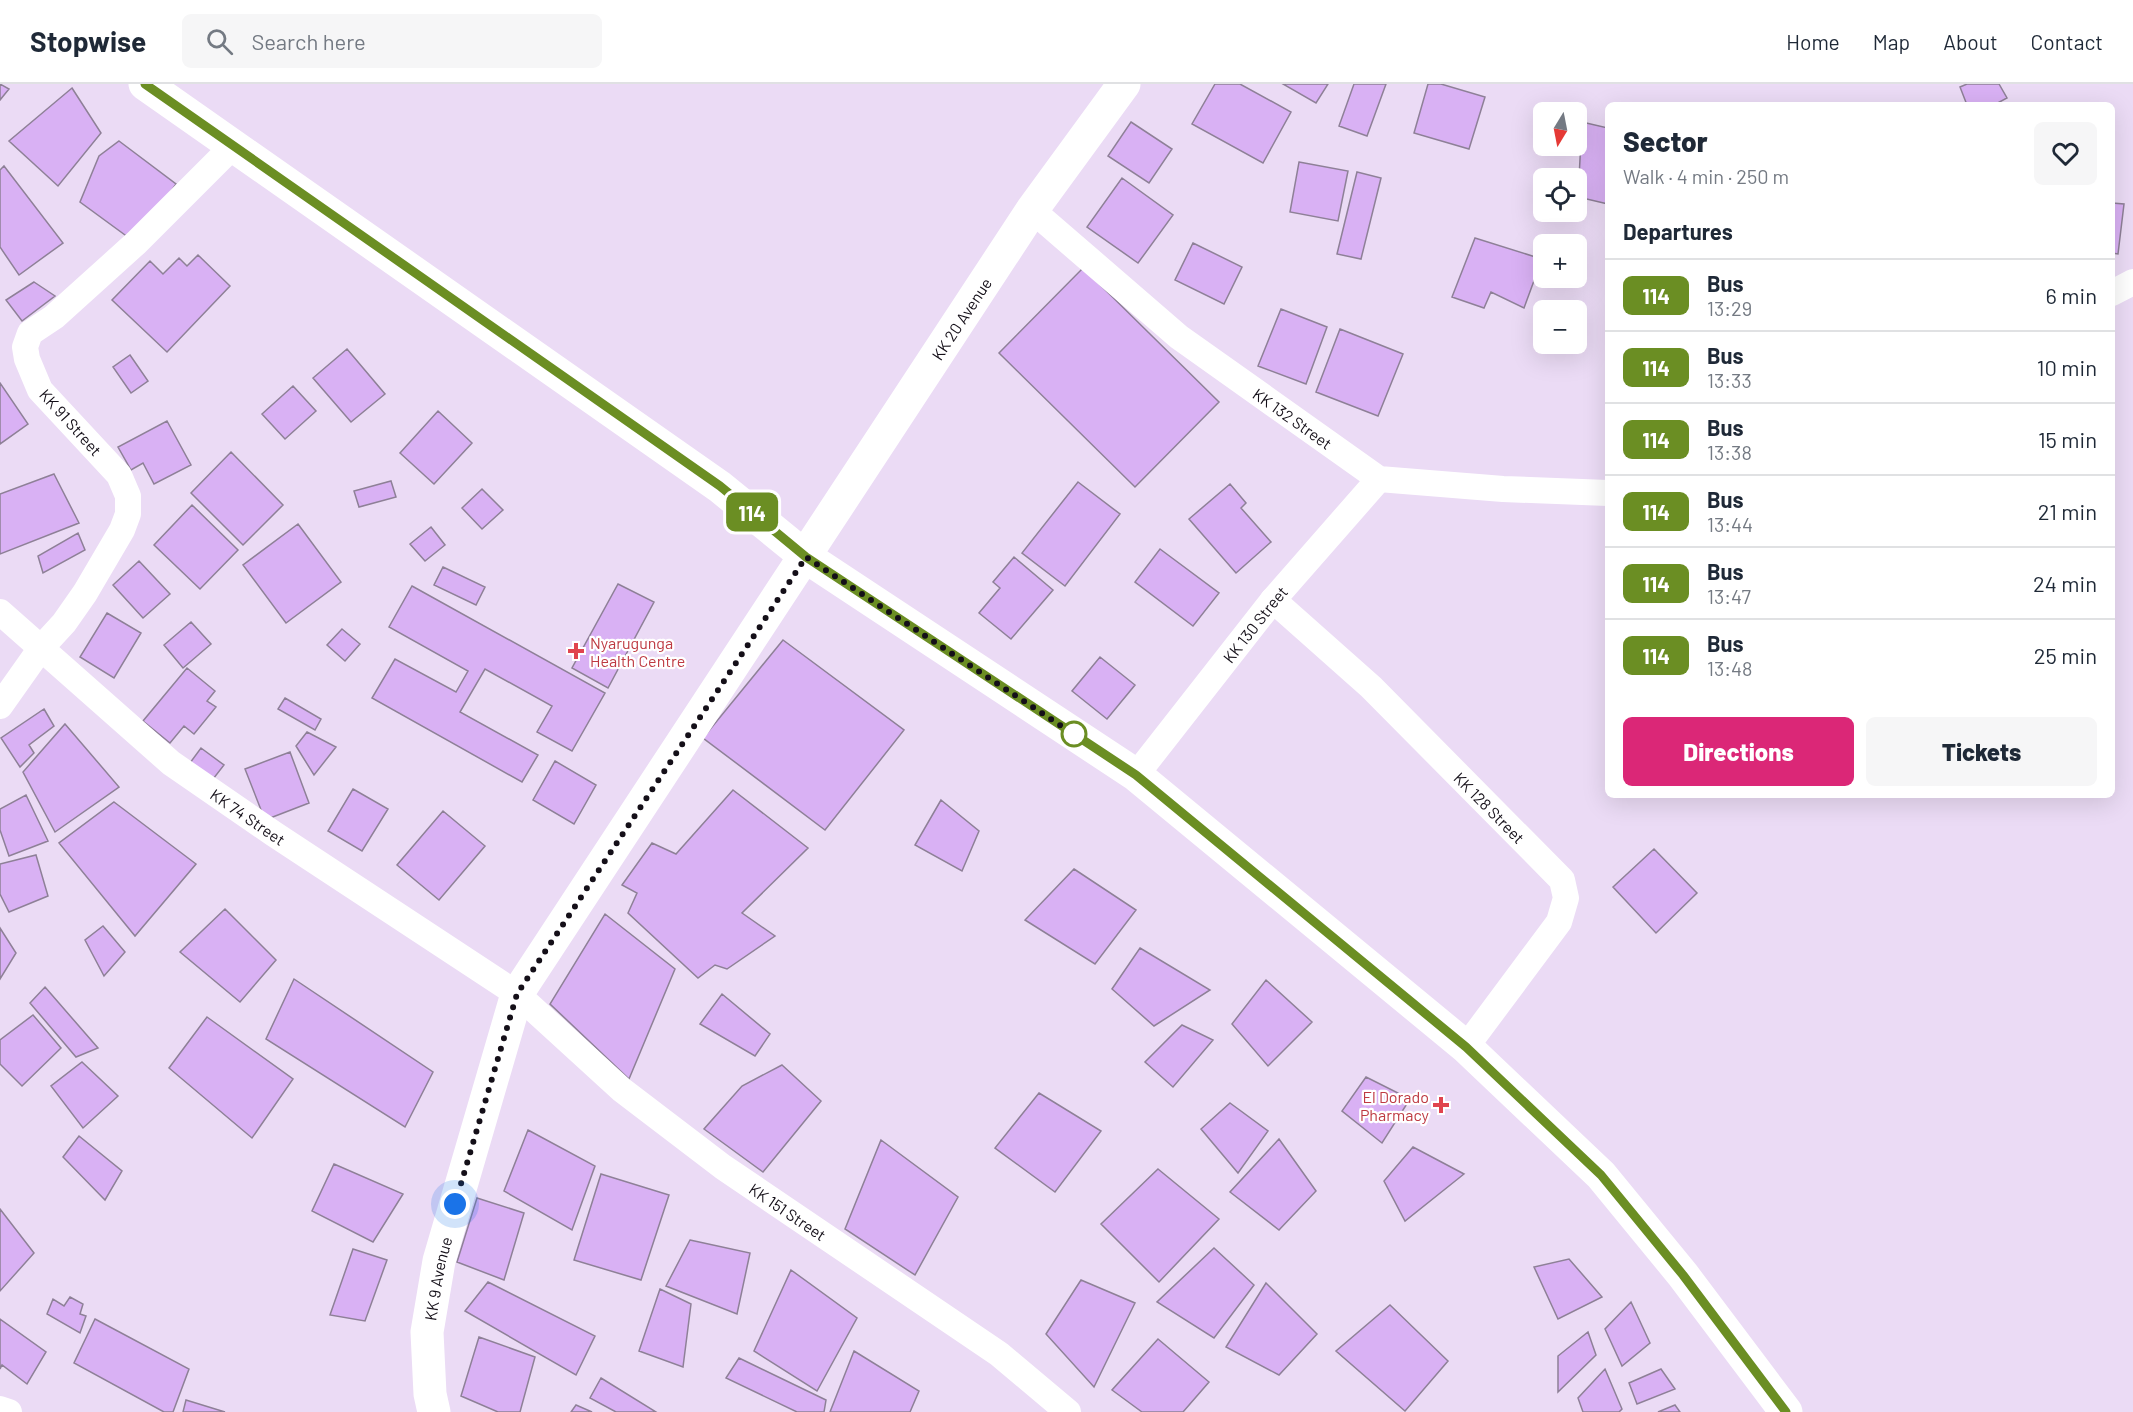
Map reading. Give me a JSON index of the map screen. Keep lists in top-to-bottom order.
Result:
{
  "streets": {
    "main road": ["KK 20 Avenue", "KK 9 Avenue"],
    "street": [
      "KK 132 Street",
      "KK 91 Street",
      "KK 130 Street",
      "KK 128 Street",
      "KK 74 Street",
      "KK 151 Street"
    ]
  },
  "crossings": [
    ["KK 20 Avenue", "KK 132 Street"],
    ["KK 20 Avenue", "KK 9 Avenue"],
    ["KK 132 Street", "KK 130 Street"],
    ["KK 91 Street", "KK 74 Street"],
    ["KK 130 Street", "KK 128 Street"],
    ["KK 74 Street", "KK 151 Street"],
    ["KK 74 Street", "KK 9 Avenue"],
    ["KK 151 Street", "KK 9 Avenue"]
  ],
  "places": {
    "health": ["Nyarugunga Health Centre", "El Dorado Pharmacy"]
  },
  "lines": ["bus line 114"],
  "north": "bottom",
  "page": {
    "header": "Stopwise",
    "search": "Search here",
    "nav": [
      "Home",
      "Map",
      "About",
      "Contact"
    ],
    "on_map": "114",
    "map_buttons": ["+", "−"],
    "heading": [
      ["Sector", "Walk · 4 min · 250 m"],
      "Departures"
    ],
    "list": [
      {
        "mark": "114",
        "name": "Bus",
        "note": "13:29",
        "value": "6 min"
      },
      {
        "mark": "114",
        "name": "Bus",
        "note": "13:33",
        "value": "10 min"
      },
      {
        "mark": "114",
        "name": "Bus",
        "note": "13:38",
        "value": "15 min"
      },
      {
        "mark": "114",
        "name": "Bus",
        "note": "13:44",
        "value": "21 min"
      },
      {
        "mark": "114",
        "name": "Bus",
        "note": "13:47",
        "value": "24 min"
      },
      {
        "mark": "114",
        "name": "Bus",
        "note": "13:48",
        "value": "25 min"
      }
    ],
    "buttons": ["Directions", "Tickets"]
  }
}
